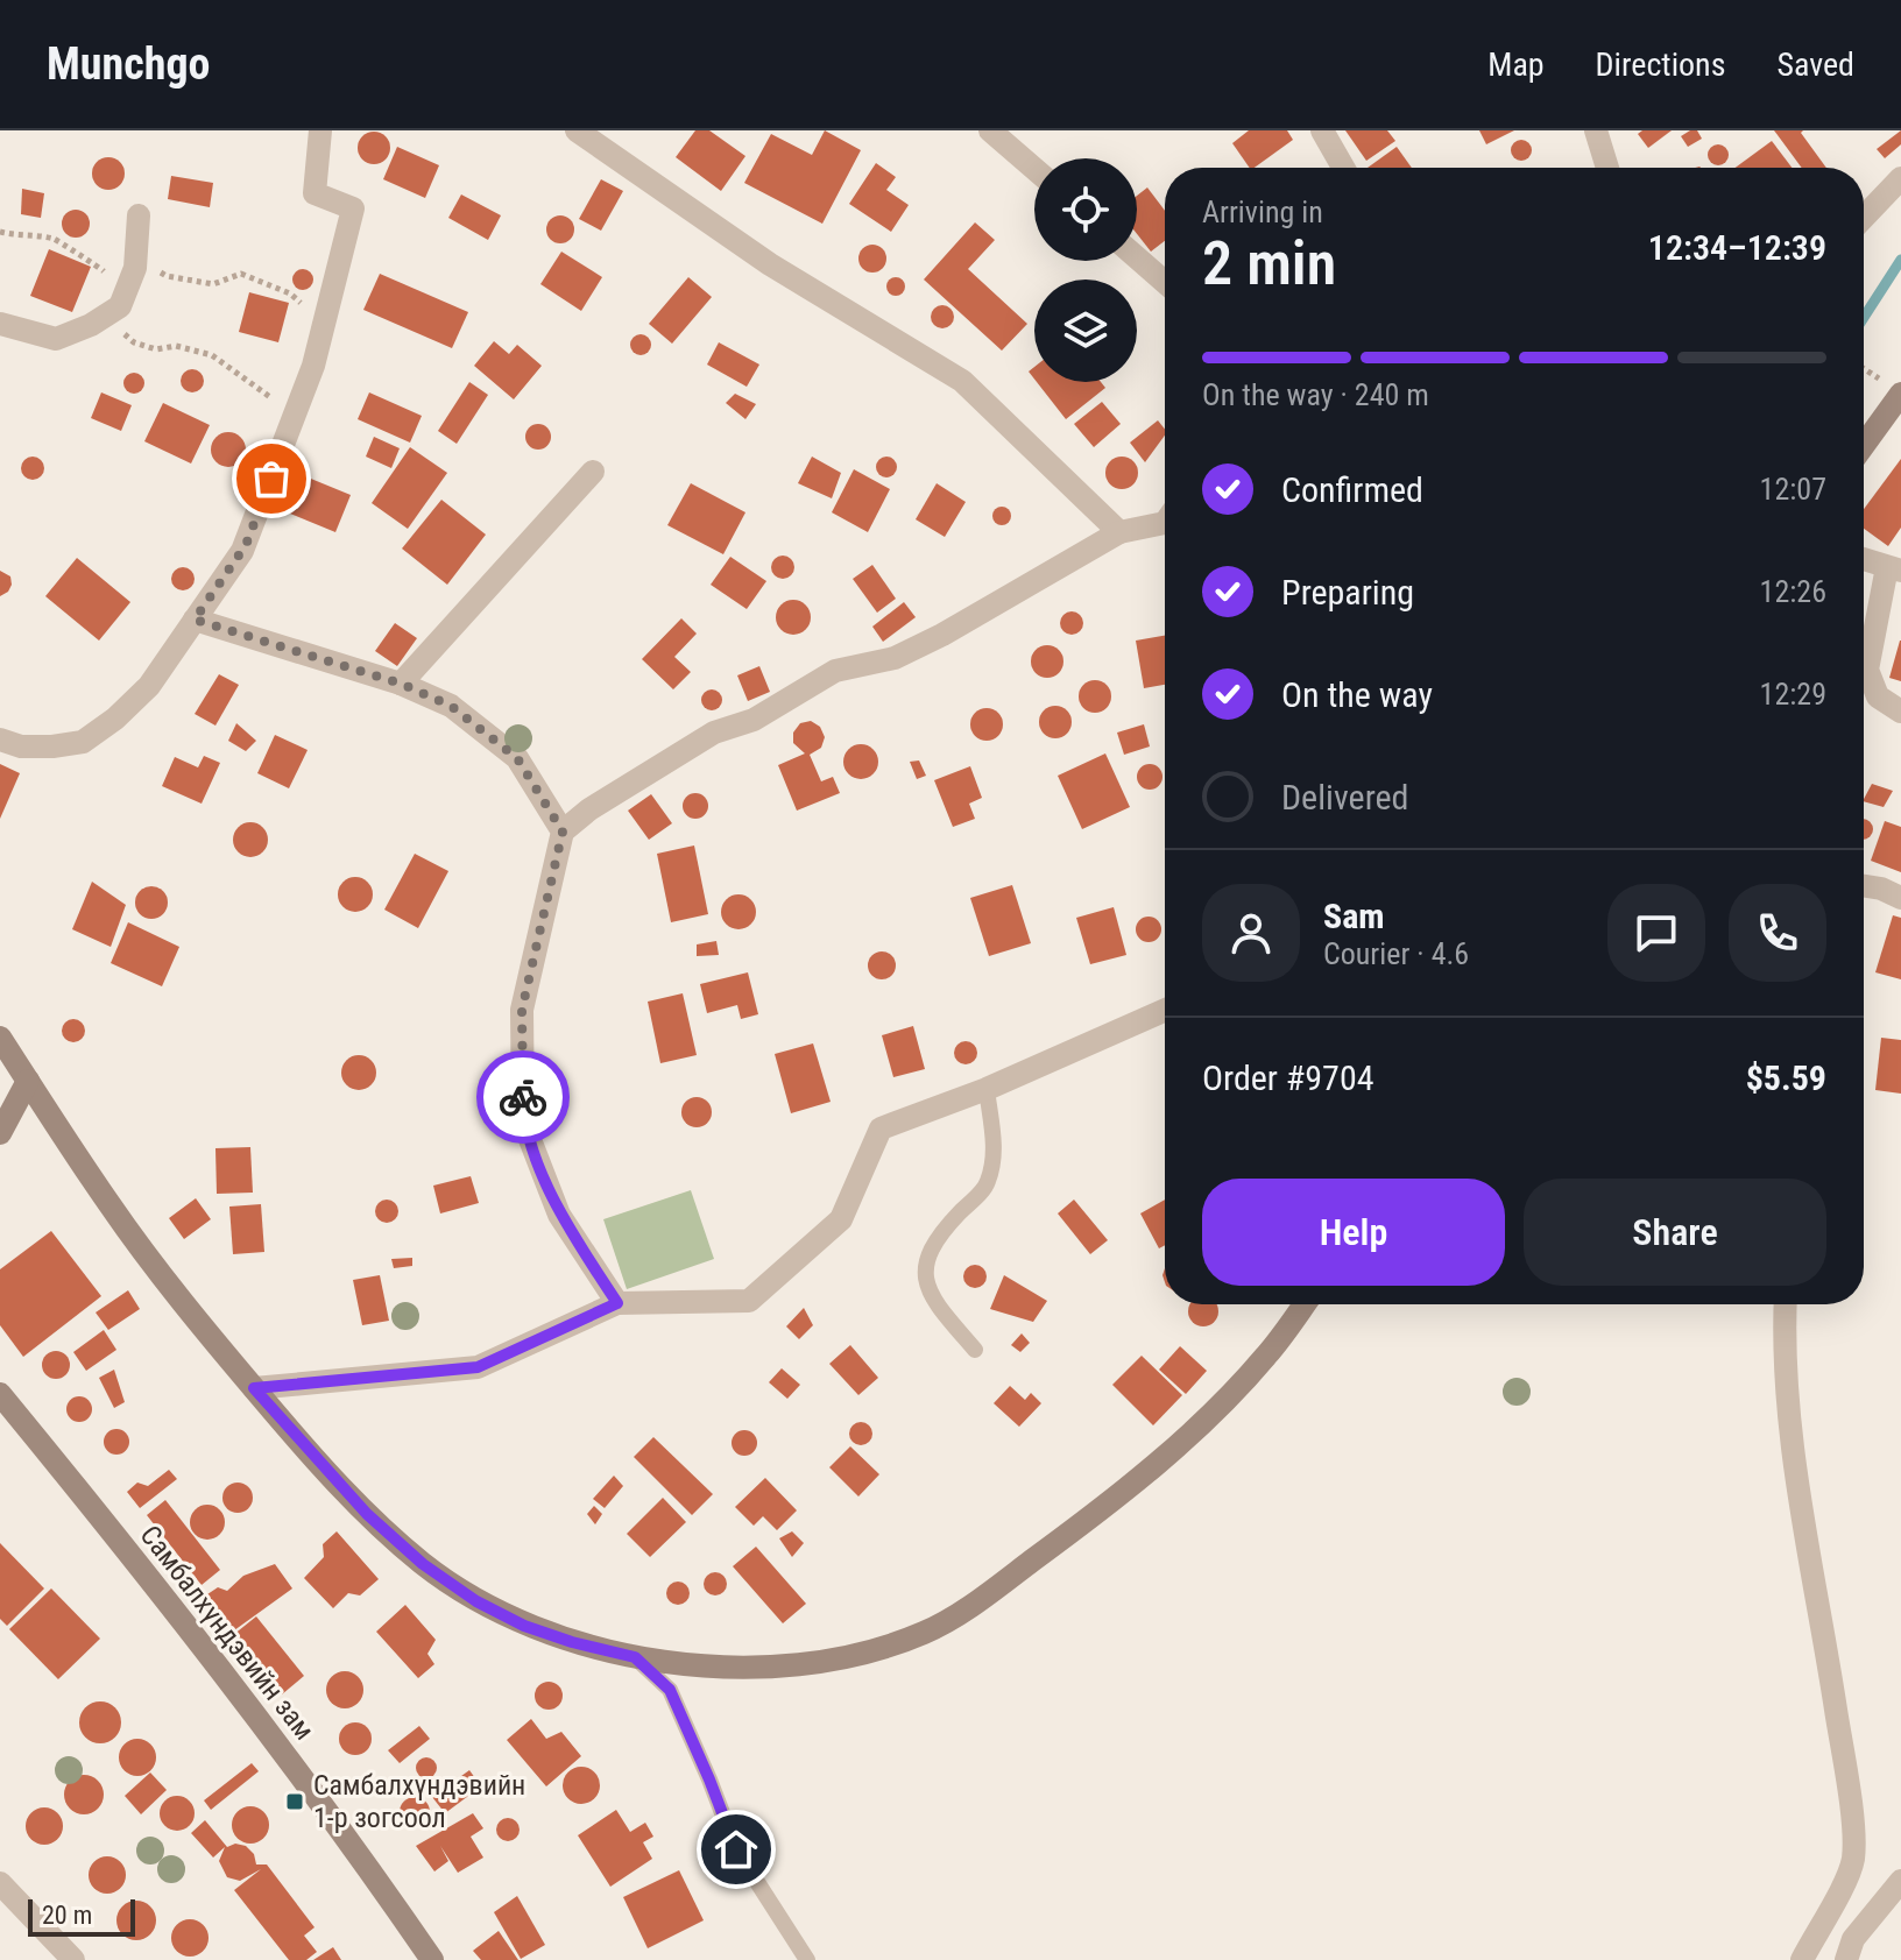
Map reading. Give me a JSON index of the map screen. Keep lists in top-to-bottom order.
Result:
{
  "streets": {
    "street": ["Самбалхүндэвийн зам"]
  },
  "places": {
    "transit": ["Самбалхүндэвийн 1-р зогсоол"]
  },
  "scale_bar": "20 m",
  "page": {
    "header": "Munchgo",
    "nav": ["Map", "Directions", "Saved"],
    "heading": ["2 min", "Arriving in", "12:34–12:39"],
    "panel": [
      "Sam",
      "Courier · 4.6",
      "Order #9704",
      "$5.59"
    ],
    "bar": "On the way · 240 m",
    "list": [
      ["Confirmed", "12:07"],
      ["Preparing", "12:26"],
      ["On the way", "12:29"],
      "Delivered"
    ],
    "buttons": ["Help", "Share"],
    "scale": "20 m"
  }
}
